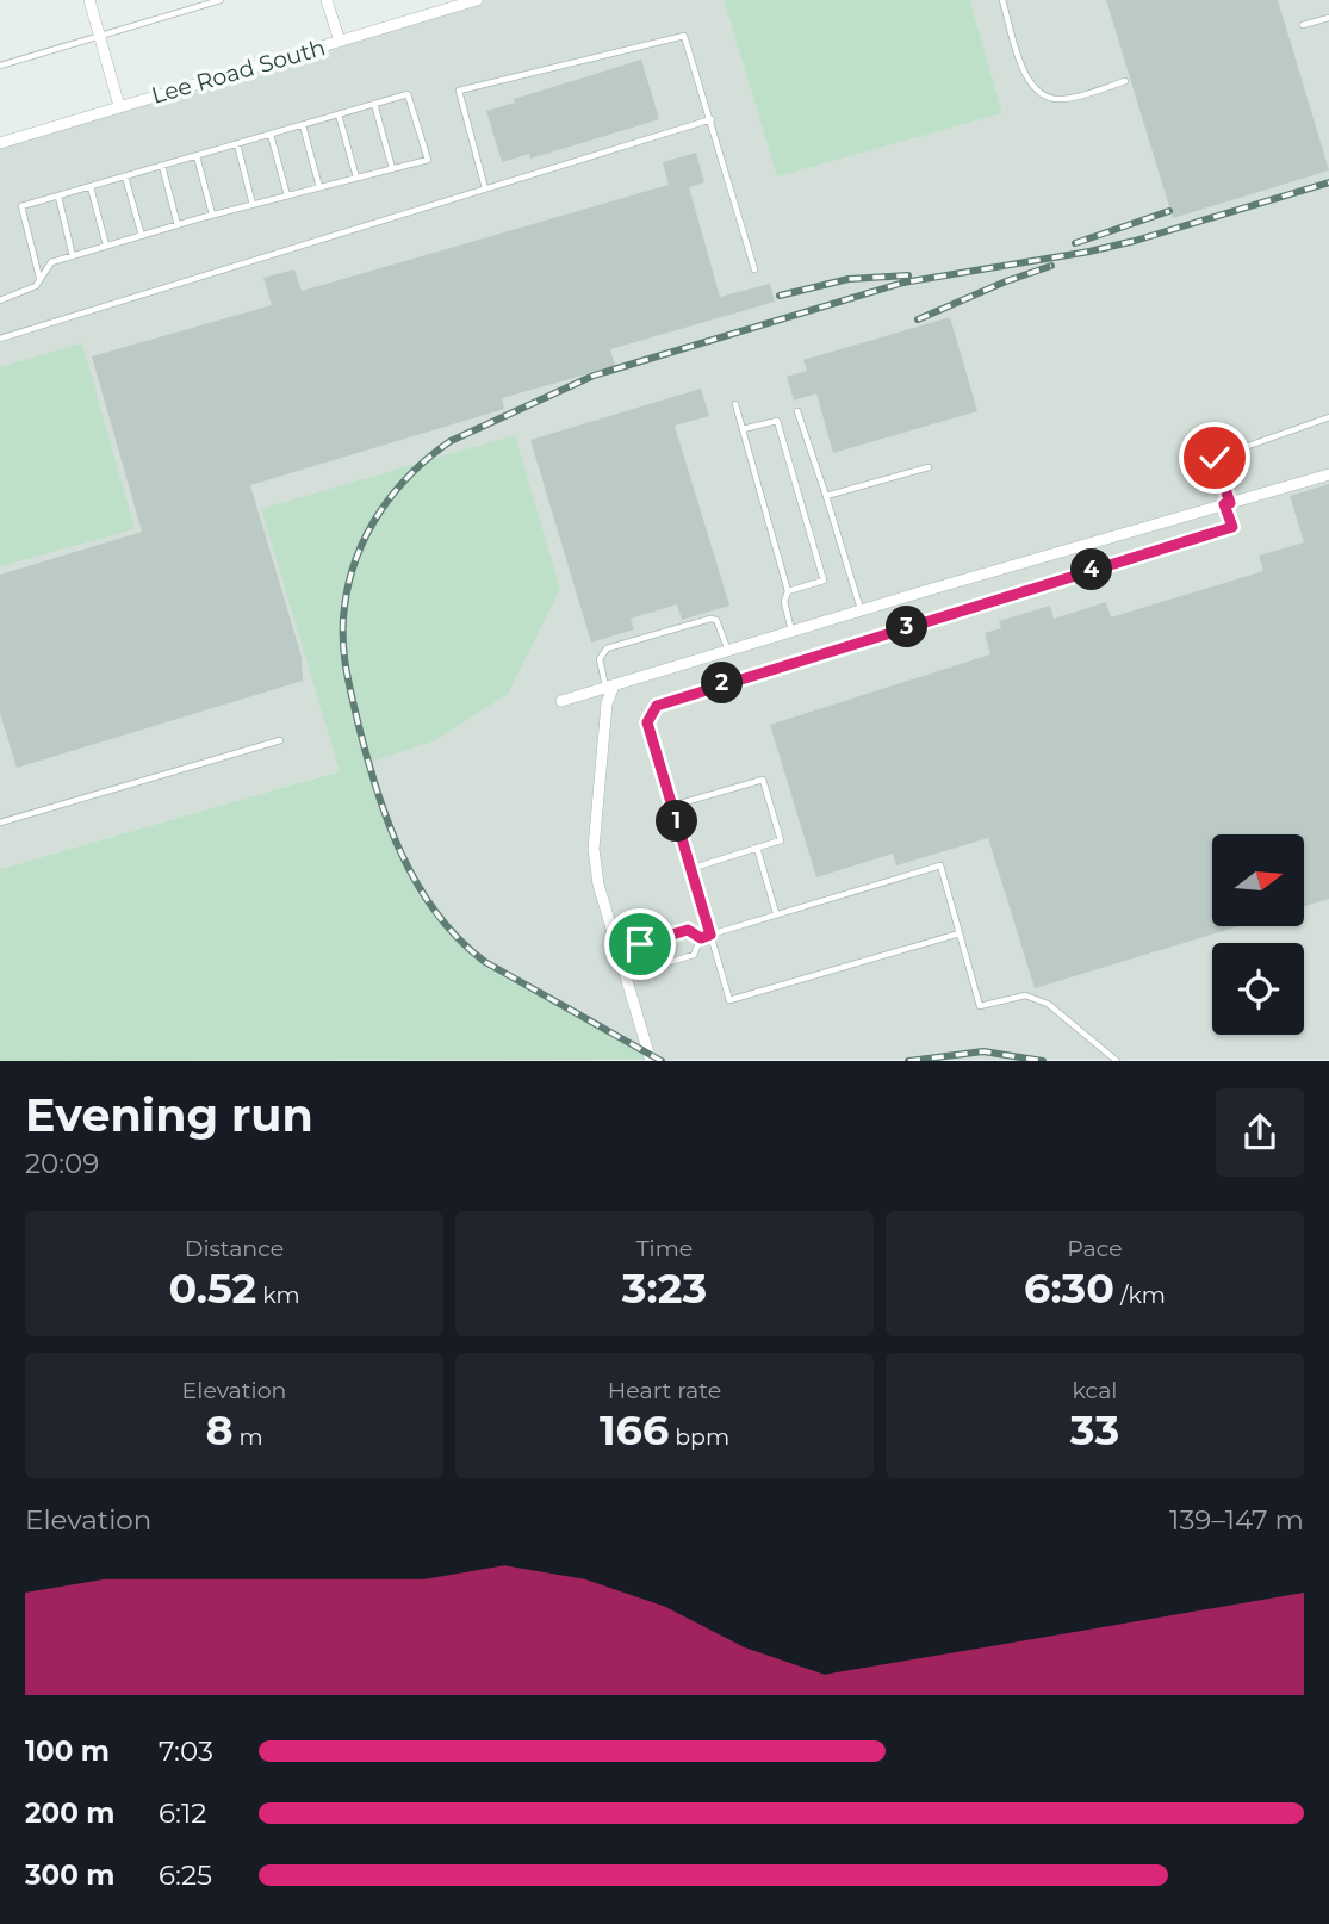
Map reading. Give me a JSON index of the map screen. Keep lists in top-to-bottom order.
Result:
{
  "streets": {
    "street": ["Lee Road South"]
  },
  "north": "right",
  "page": {
    "pins": [
      "4",
      "3",
      "2",
      "1"
    ],
    "heading": ["Evening run", "20:09"],
    "stats": [
      ["Distance", "0.52 km"],
      ["Time", "3:23"],
      ["Pace", "6:30 /km"],
      ["Elevation", "8 m"],
      ["Heart rate", "166 bpm"],
      ["kcal", "33"]
    ],
    "chart": ["Elevation", "139–147 m"],
    "list": [
      {
        "name": "100 m",
        "note": "7:03"
      },
      {
        "name": "200 m",
        "note": "6:12"
      },
      {
        "name": "300 m",
        "note": "6:25"
      }
    ]
  }
}
